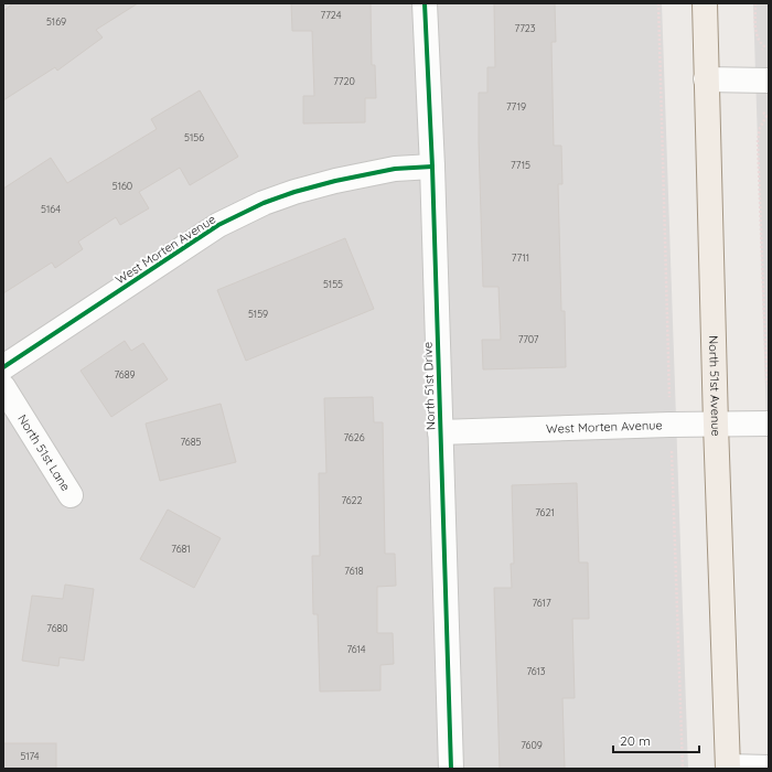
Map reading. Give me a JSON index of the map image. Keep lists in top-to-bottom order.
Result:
{
  "streets": {
    "main road": ["North 51st Avenue"],
    "street": ["West Morten Avenue", "North 51st Drive", "North 51st Lane"]
  },
  "crossings": [
    ["West Morten Avenue", "North 51st Drive"],
    ["West Morten Avenue", "North 51st Avenue"]
  ],
  "house_numbers": [
    "7724",
    "5169",
    "7723",
    "7720",
    "7719",
    "5156",
    "7715",
    "5160",
    "5164",
    "7711",
    "5155",
    "5159",
    "7707",
    "7689",
    "7626",
    "7685",
    "7622",
    "7621",
    "7681",
    "7618",
    "7617",
    "7680",
    "7614",
    "7613",
    "7609",
    "5174"
  ],
  "scale_bar": "20 m"
}
